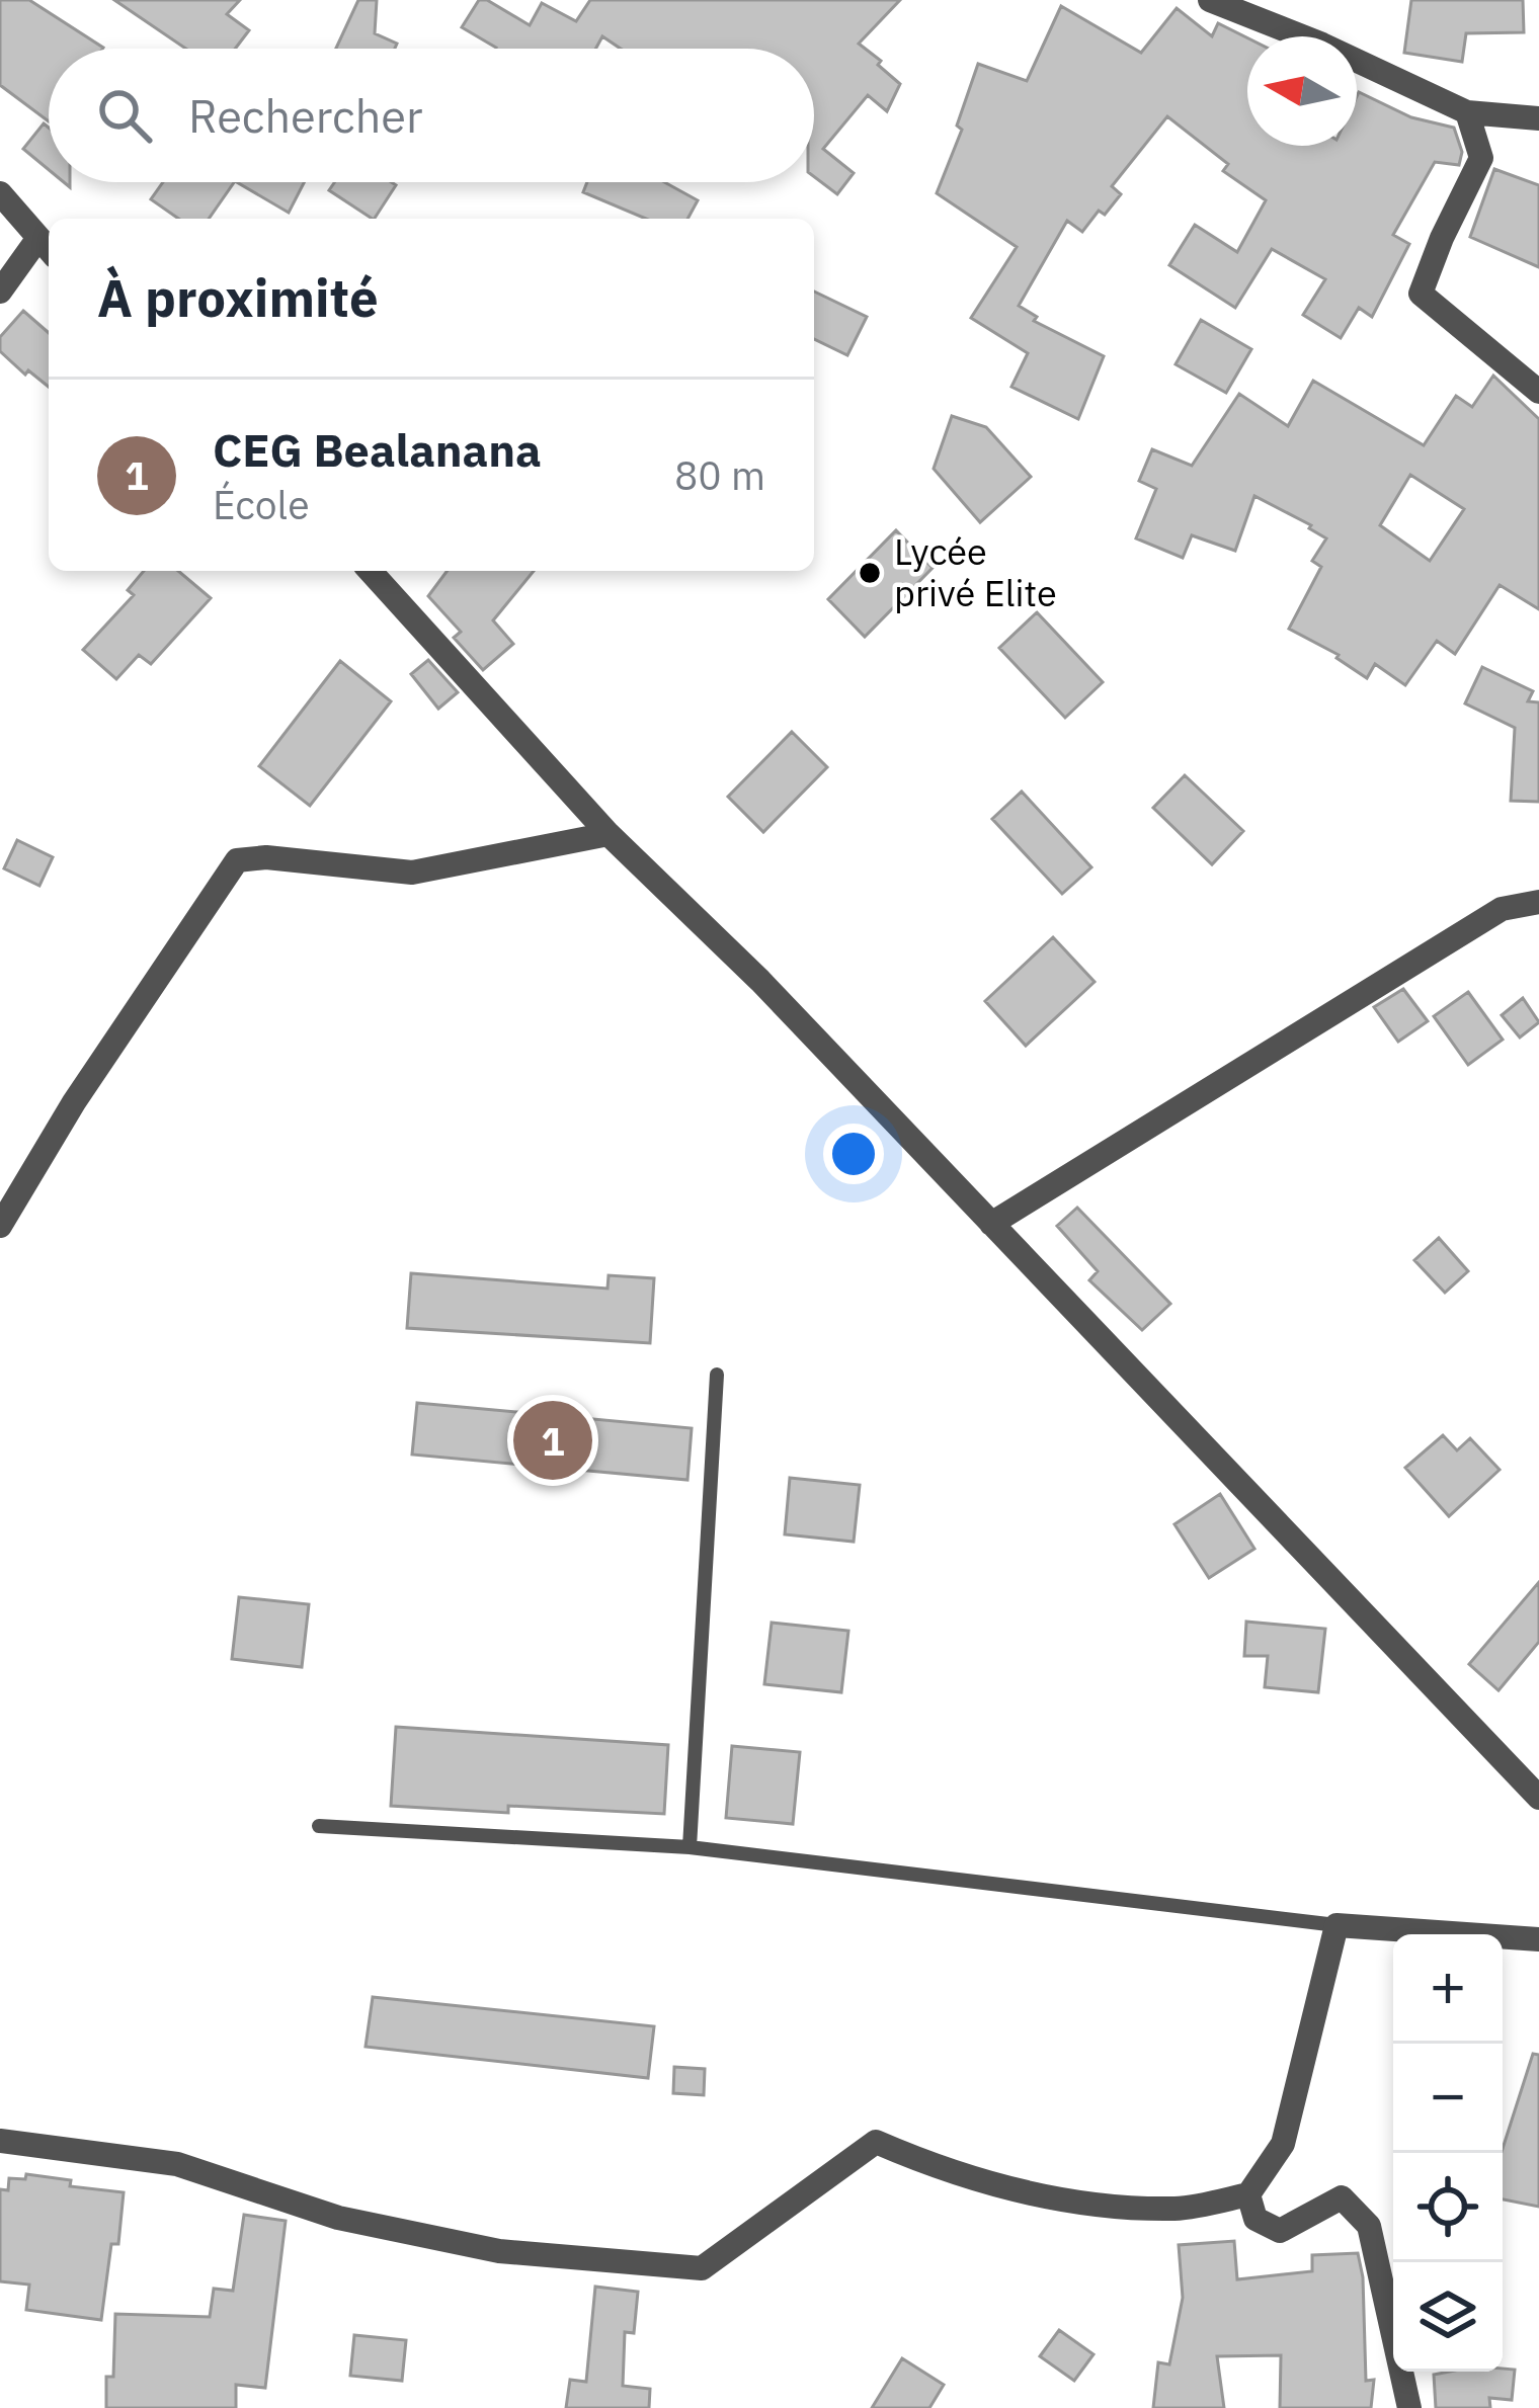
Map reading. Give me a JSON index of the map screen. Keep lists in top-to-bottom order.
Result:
{
  "places": ["Lycée privé Elite"],
  "north": "left",
  "page": {
    "search": "Rechercher",
    "heading": "À proximité",
    "list": [
      {
        "mark": "1",
        "name": "CEG Bealanana",
        "note": "École",
        "value": "80 m"
      }
    ],
    "pins": "1",
    "map_buttons": ["+", "−"]
  }
}
